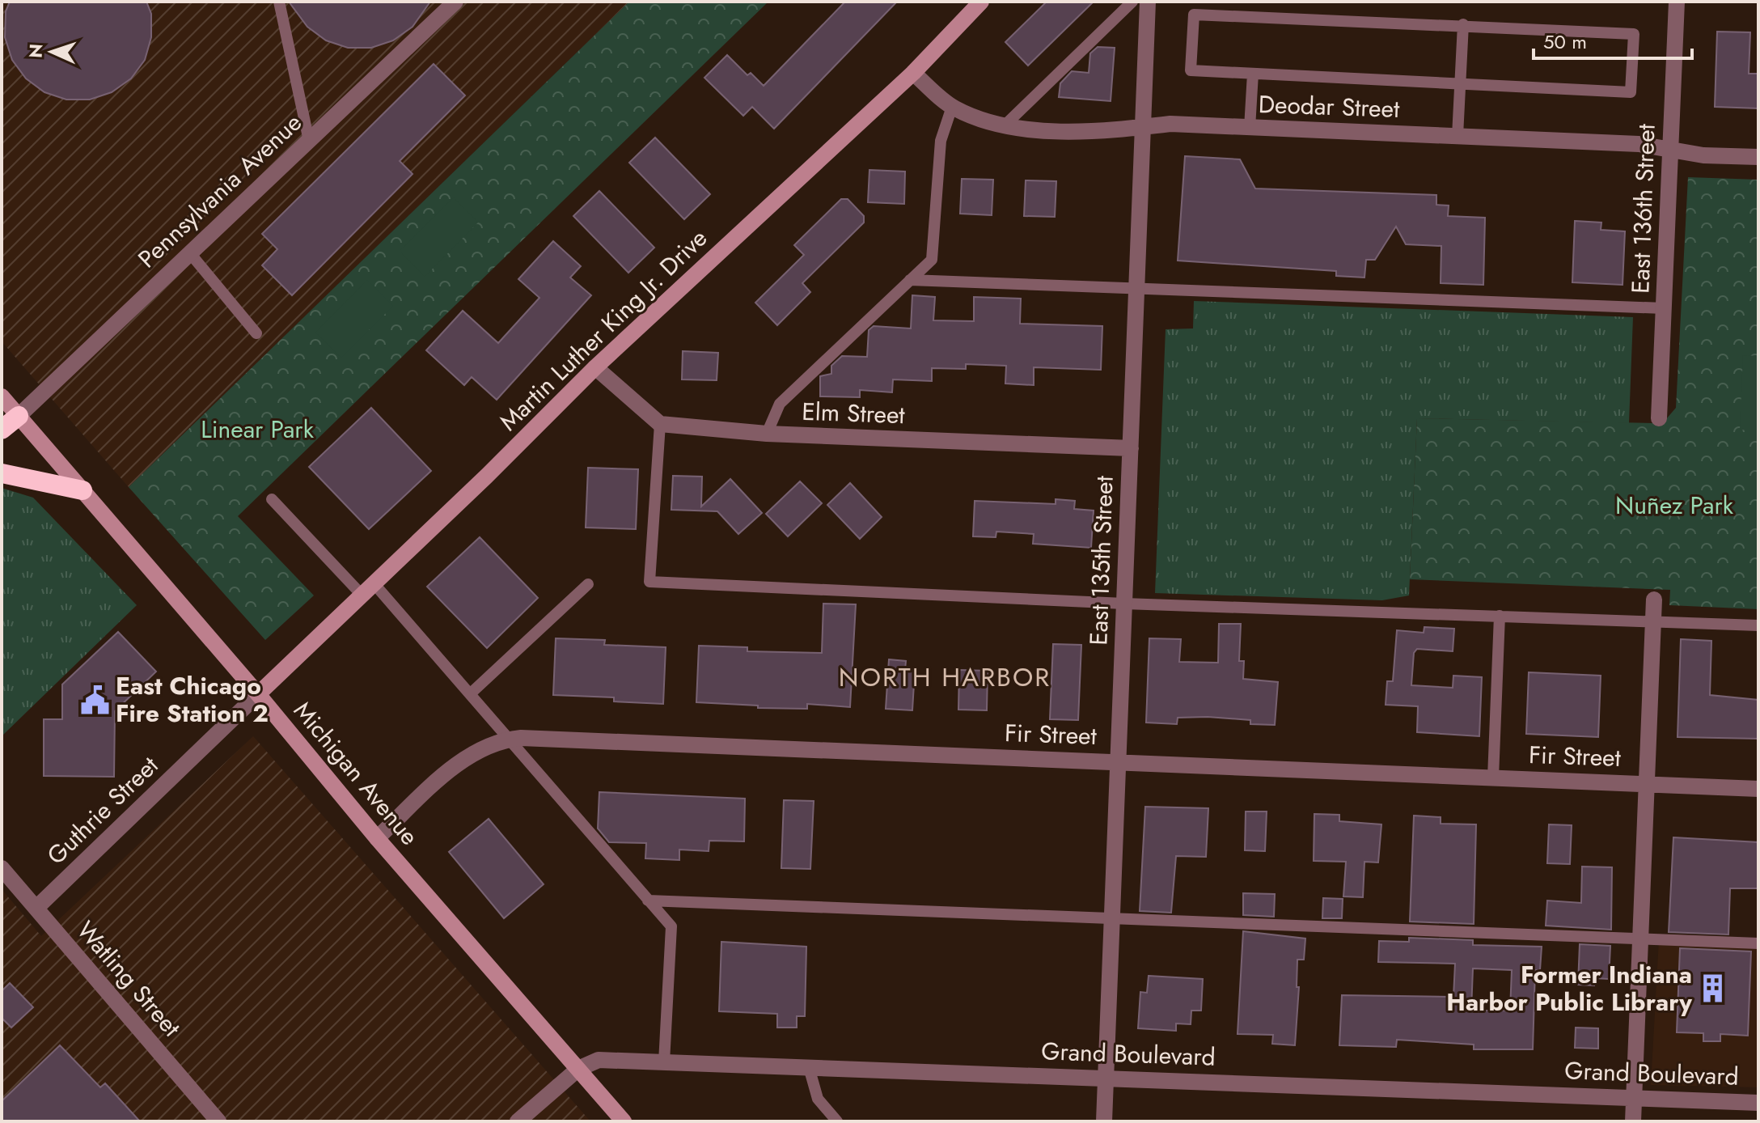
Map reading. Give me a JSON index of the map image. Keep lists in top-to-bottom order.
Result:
{
  "streets": {
    "main road": ["Martin Luther King Jr. Drive", "Michigan Avenue"],
    "street": [
      "Deodar Street",
      "Pennsylvania Avenue",
      "East 136th Street",
      "Elm Street",
      "East 135th Street",
      "Fir Street",
      "Guthrie Street",
      "Watling Street",
      "Grand Boulevard"
    ]
  },
  "crossings": [
    ["Deodar Street", "East 136th Street"],
    ["Deodar Street", "Martin Luther King Jr. Drive"],
    ["Deodar Street", "East 135th Street"],
    ["Pennsylvania Avenue", "Michigan Avenue"],
    ["Martin Luther King Jr. Drive", "Michigan Avenue"],
    ["Martin Luther King Jr. Drive", "Guthrie Street"],
    ["Elm Street", "East 135th Street"],
    ["East 135th Street", "Fir Street"],
    ["East 135th Street", "Grand Boulevard"],
    ["Fir Street", "Michigan Avenue"],
    ["Michigan Avenue", "Guthrie Street"],
    ["Michigan Avenue", "Grand Boulevard"],
    ["Guthrie Street", "Watling Street"]
  ],
  "districts": ["NORTH HARBOR"],
  "parks": ["Linear Park", "Nuñez Park"],
  "places": {
    "public building": ["East Chicago Fire Station 2"],
    "building": ["Former Indiana Harbor Public Library"]
  },
  "scale_bar": "50 m",
  "north": "left"
}
